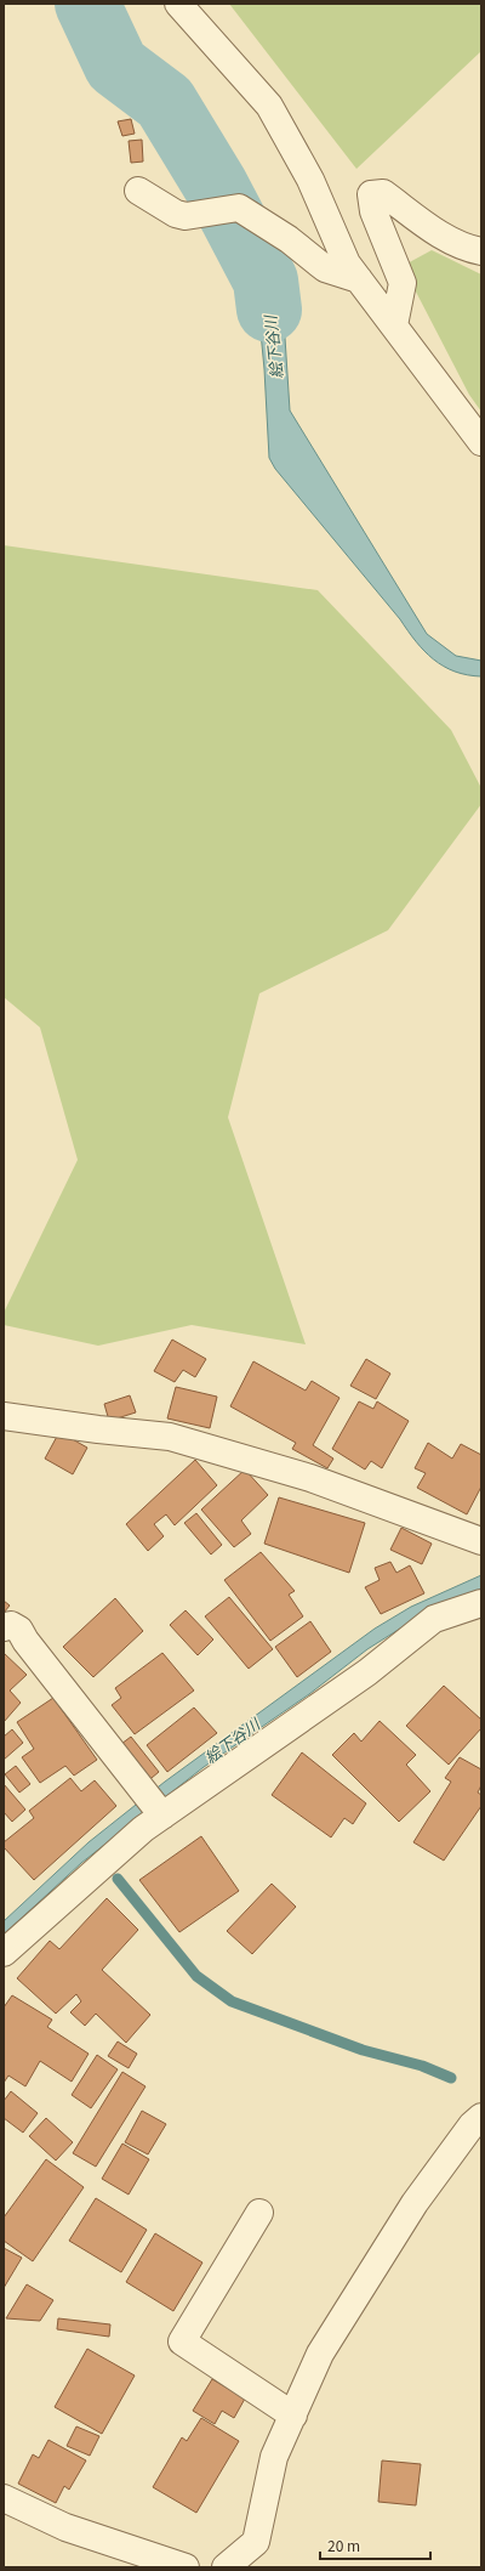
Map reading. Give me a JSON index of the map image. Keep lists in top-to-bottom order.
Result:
{
  "water": ["絵下谷川"],
  "scale_bar": "20 m"
}
